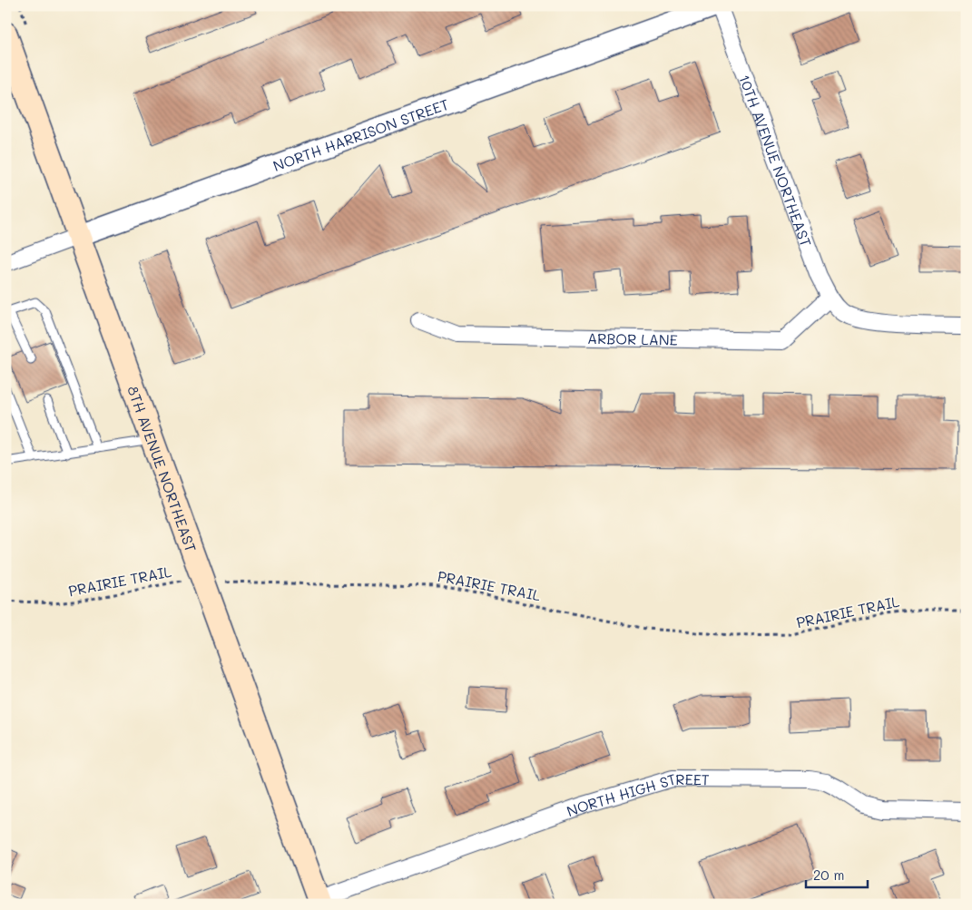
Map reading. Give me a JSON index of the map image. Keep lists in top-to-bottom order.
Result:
{
  "streets": {
    "main road": ["8TH AVENUE NORTHEAST"],
    "street": [
      "NORTH HARRISON STREET",
      "10TH AVENUE NORTHEAST",
      "ARBOR LANE",
      "NORTH HIGH STREET"
    ],
    "path": ["PRAIRIE TRAIL"]
  },
  "crossings": [
    ["NORTH HARRISON STREET", "10TH AVENUE NORTHEAST"],
    ["NORTH HARRISON STREET", "8TH AVENUE NORTHEAST"],
    ["10TH AVENUE NORTHEAST", "ARBOR LANE"],
    ["8TH AVENUE NORTHEAST", "PRAIRIE TRAIL"],
    ["8TH AVENUE NORTHEAST", "NORTH HIGH STREET"]
  ],
  "scale_bar": "20 m"
}
